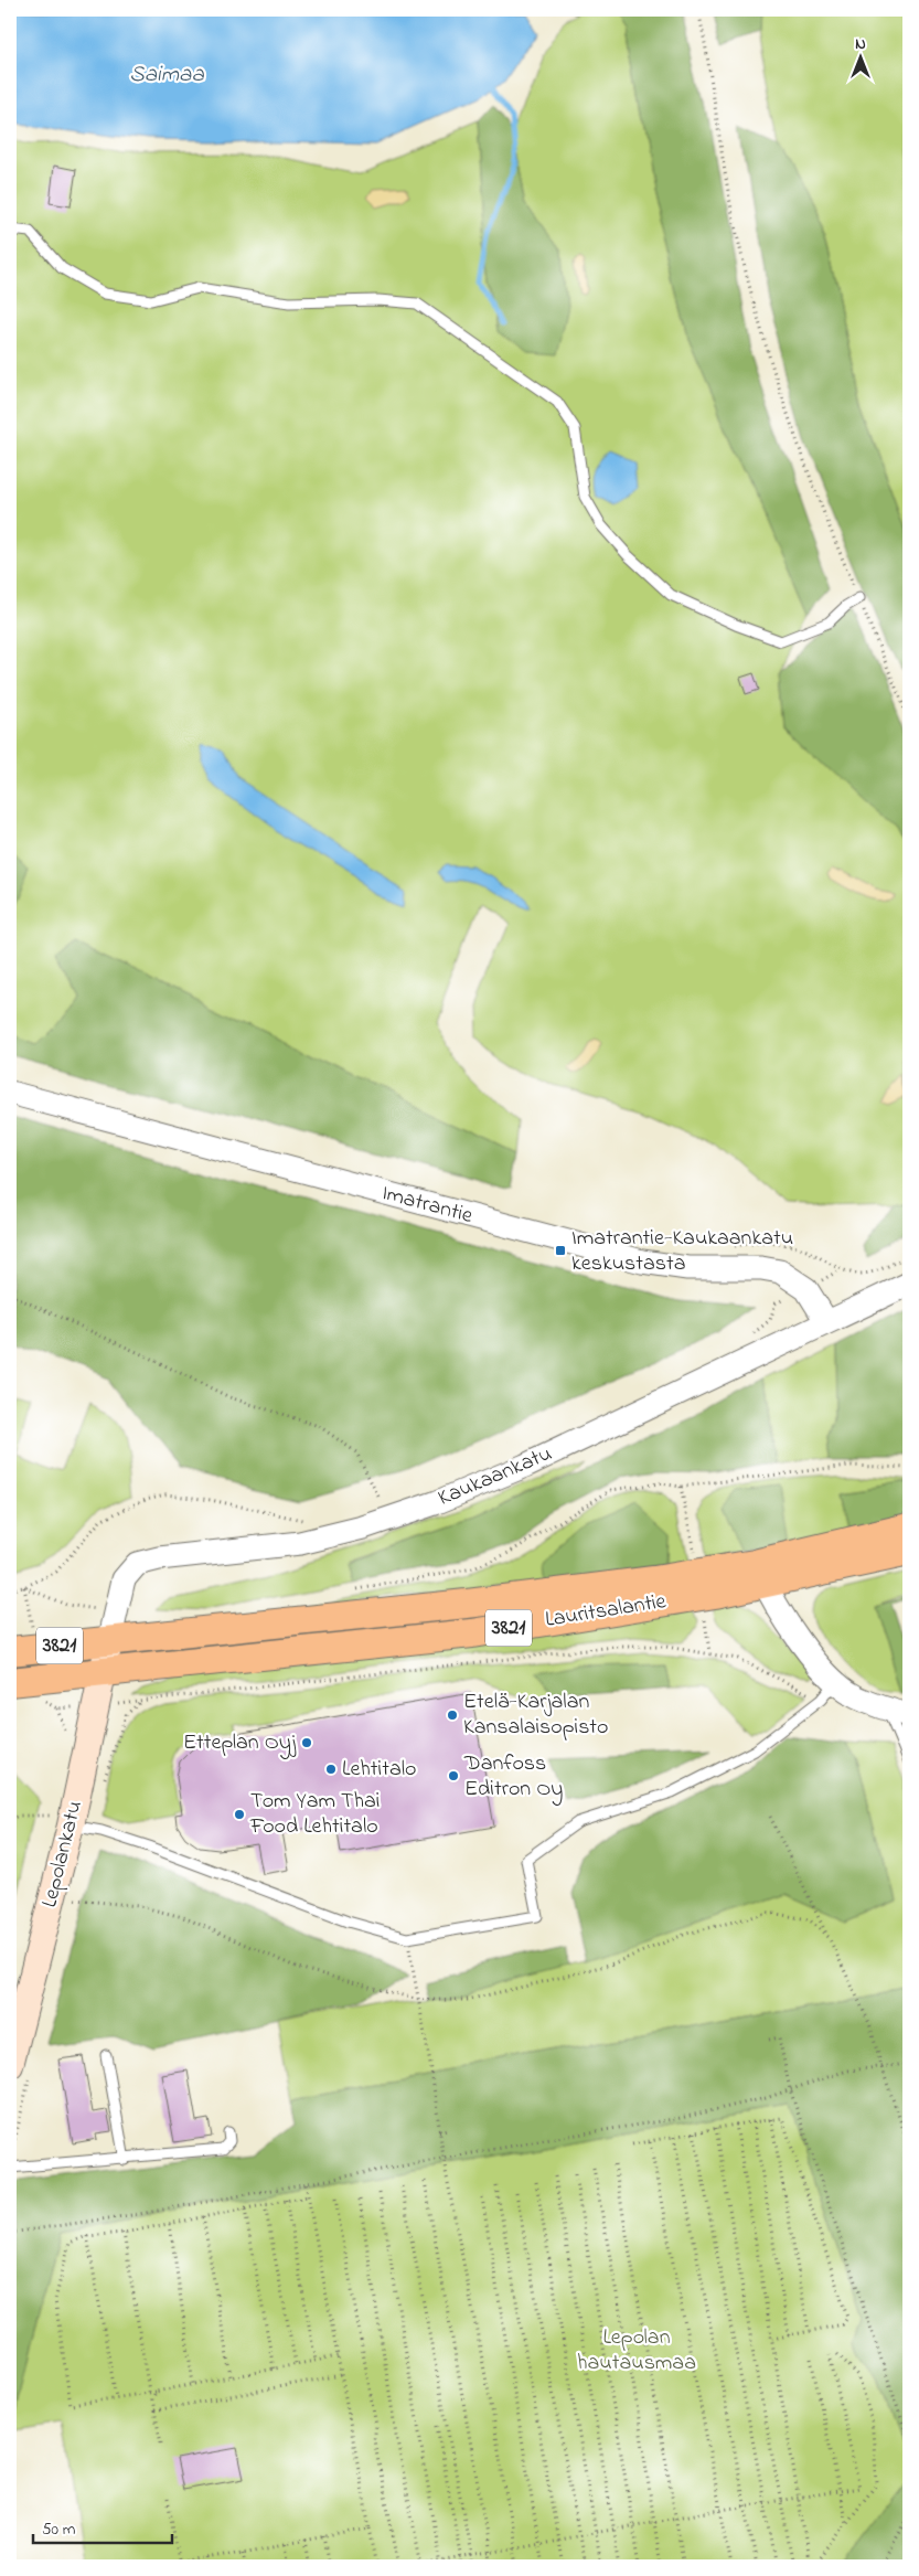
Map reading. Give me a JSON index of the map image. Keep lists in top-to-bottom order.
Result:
{
  "streets": {
    "main road": ["Lauritsalantie", "3821", "Lepolankatu"],
    "street": ["Imatrantie", "Kaukaankatu"]
  },
  "crossings": [
    ["Imatrantie", "Kaukaankatu"],
    ["Kaukaankatu", "Lauritsalantie"],
    ["Kaukaankatu", "3821"],
    ["Kaukaankatu", "Lepolankatu"],
    ["Lauritsalantie", "3821"],
    ["Lauritsalantie", "Lepolankatu"],
    ["3821", "Lepolankatu"]
  ],
  "water": ["Saimaa"],
  "parks": ["Lepolan hautausmaa"],
  "places": {
    "transit": ["Imatrantie-Kaukaankatu keskustasta"],
    "other": [
      "Etelä-Karjalan Kansalaisopisto",
      "Etteplan Oyj",
      "Lehtitalo",
      "Danfoss Editron Oy",
      "Tom Yam Thai Food Lehtitalo"
    ]
  },
  "scale_bar": "50 m",
  "north": "top"
}
